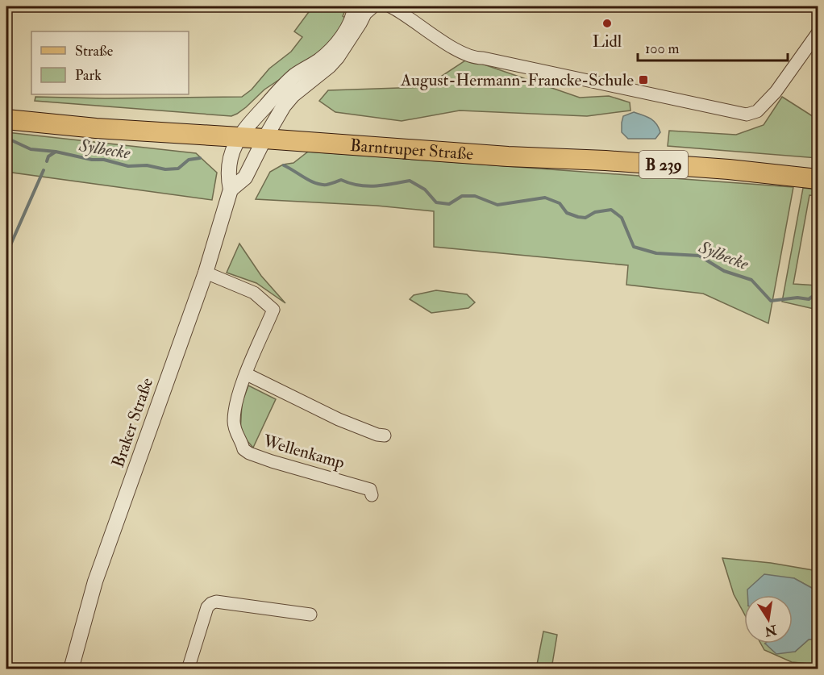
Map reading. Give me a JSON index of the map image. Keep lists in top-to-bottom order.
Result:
{
  "streets": {
    "main road": ["Barntruper Straße", "B 239"],
    "street": ["Braker Straße", "Wellenkamp"]
  },
  "crossings": [
    ["Barntruper Straße", "Braker Straße"],
    ["Braker Straße", "Wellenkamp"]
  ],
  "water": ["Sylbecke"],
  "places": {
    "other": ["Lidl"],
    "transit": ["August-Hermann-Francke-Schule"]
  },
  "legend": ["Straße", "Park"],
  "scale_bar": "100 m",
  "north": "bottom"
}
